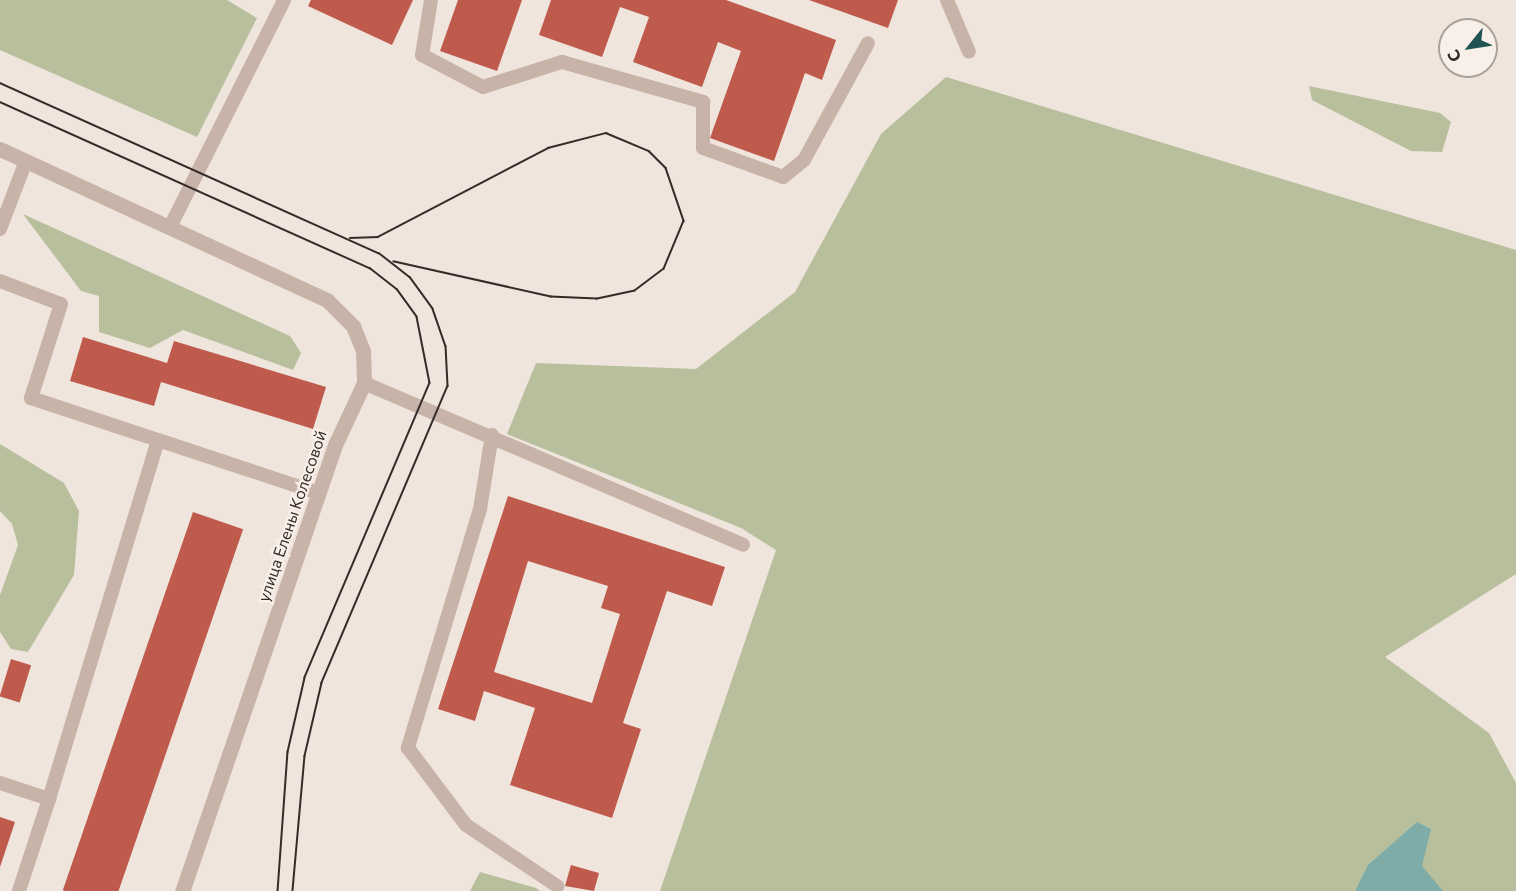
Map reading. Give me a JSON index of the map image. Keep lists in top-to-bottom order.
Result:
{
  "streets": {
    "street": ["улица Елены Колесовой"]
  },
  "north": "bottom left"
}
